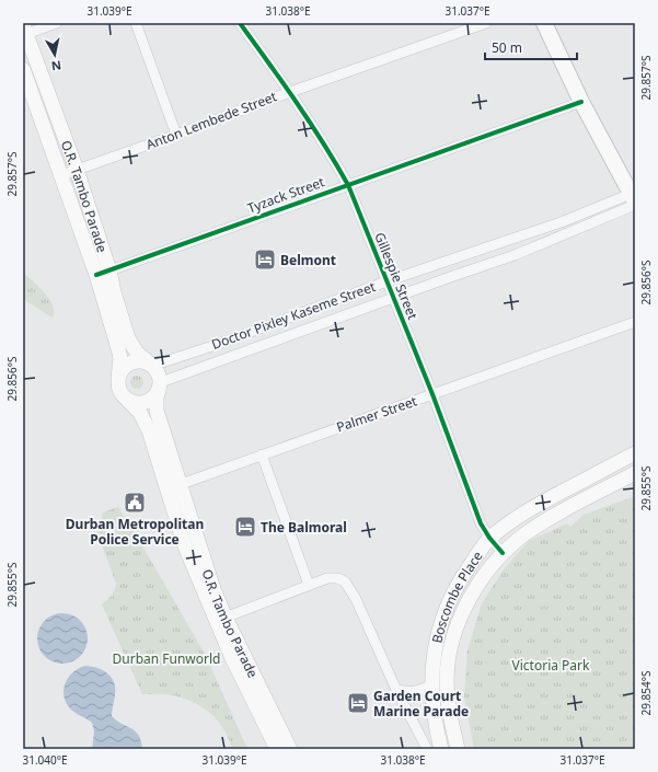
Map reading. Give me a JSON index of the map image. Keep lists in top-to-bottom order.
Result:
{
  "streets": {
    "main road": ["O.R. Tambo Parade", "Boscombe Place"],
    "street": [
      "Anton Lembede Street",
      "Tyzack Street",
      "Gillespie Street",
      "Doctor Pixley Kaseme Street",
      "Palmer Street"
    ]
  },
  "crossings": [
    ["Anton Lembede Street", "O.R. Tambo Parade"],
    ["Anton Lembede Street", "Gillespie Street"],
    ["Tyzack Street", "O.R. Tambo Parade"],
    ["Tyzack Street", "Gillespie Street"],
    ["O.R. Tambo Parade", "Doctor Pixley Kaseme Street"],
    ["O.R. Tambo Parade", "Palmer Street"],
    ["Gillespie Street", "Doctor Pixley Kaseme Street"],
    ["Gillespie Street", "Palmer Street"],
    ["Gillespie Street", "Boscombe Place"]
  ],
  "parks": ["Durban Funworld", "Victoria Park"],
  "places": {
    "hotel": ["Belmont", "The Balmoral", "Garden Court Marine Parade"],
    "public building": ["Durban Metropolitan Police Service"]
  },
  "scale_bar": "50 m",
  "north": "bottom",
  "coordinates": [
    "31.039°E",
    "31.038°E",
    "31.037°E",
    "29.857°S",
    "29.856°S",
    "29.855°S",
    "29.854°S",
    "31.040°E"
  ]
}
